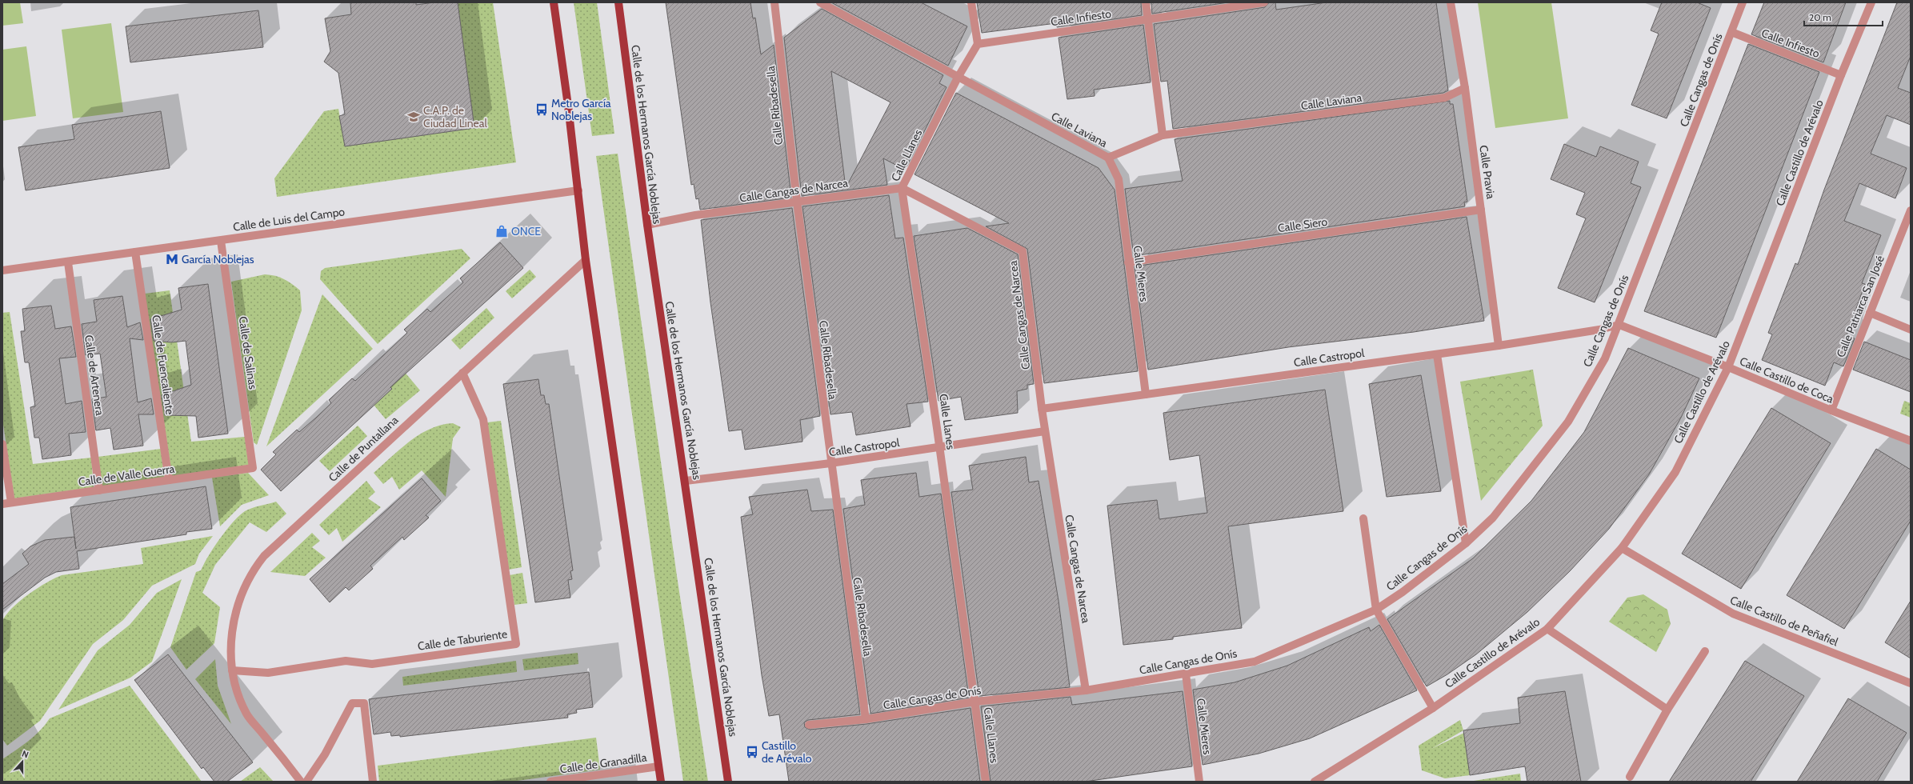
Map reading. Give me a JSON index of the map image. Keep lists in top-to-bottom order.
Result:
{
  "streets": {
    "main road": ["Calle de los Hermanos García Noblejas"],
    "street": [
      "Calle Infiesto",
      "Calle Cangas de Onís",
      "Calle Laviana",
      "Calle Ribadesella",
      "Calle Castillo de Arévalo",
      "Calle Llanes",
      "Calle Pravia",
      "Calle Cangas de Narcea",
      "Calle de Luis del Campo",
      "Calle Siero",
      "Calle Mieres",
      "Calle Patriarca San José",
      "Calle de Salinas",
      "Calle Castropol",
      "Calle de Fuencaliente",
      "Calle de Artenera",
      "Calle Castillo de Coca",
      "Calle de Puntallana",
      "Calle de Valle Guerra",
      "Calle Castillo de Peñafiel",
      "Calle de Taburiente",
      "Calle de Granadilla"
    ]
  },
  "crossings": [
    ["Calle Infiesto", "Calle Cangas de Onís"],
    ["Calle Infiesto", "Calle Castillo de Arévalo"],
    ["Calle Cangas de Onís", "Calle Ribadesella"],
    ["Calle Cangas de Onís", "Calle Llanes"],
    ["Calle Cangas de Onís", "Calle Cangas de Narcea"],
    ["Calle Cangas de Onís", "Calle Mieres"],
    ["Calle Cangas de Onís", "Calle Castropol"],
    ["Calle Cangas de Onís", "Calle Castillo de Coca"],
    ["Calle Laviana", "Calle Llanes"],
    ["Calle Laviana", "Calle Pravia"],
    ["Calle Laviana", "Calle Mieres"],
    ["Calle Ribadesella", "Calle Cangas de Narcea"],
    ["Calle Ribadesella", "Calle Castropol"],
    ["Calle de los Hermanos García Noblejas", "Calle Cangas de Narcea"],
    ["Calle de los Hermanos García Noblejas", "Calle Castropol"],
    ["Calle Castillo de Arévalo", "Calle Castillo de Coca"],
    ["Calle Castillo de Arévalo", "Calle Castillo de Peñafiel"],
    ["Calle Llanes", "Calle Cangas de Narcea"],
    ["Calle Llanes", "Calle Castropol"],
    ["Calle Pravia", "Calle Siero"],
    ["Calle Pravia", "Calle Castropol"],
    ["Calle Cangas de Narcea", "Calle Castropol"],
    ["Calle de Luis del Campo", "Calle de Salinas"],
    ["Calle de Luis del Campo", "Calle de Fuencaliente"],
    ["Calle de Luis del Campo", "Calle de Artenera"],
    ["Calle Siero", "Calle Mieres"],
    ["Calle Mieres", "Calle Castropol"],
    ["Calle Patriarca San José", "Calle Castillo de Coca"],
    ["Calle de Salinas", "Calle de Valle Guerra"],
    ["Calle Castropol", "Calle Castillo de Coca"],
    ["Calle de Fuencaliente", "Calle de Valle Guerra"],
    ["Calle de Artenera", "Calle de Valle Guerra"],
    ["Calle de Puntallana", "Calle de Taburiente"]
  ],
  "places": {
    "bus stop": ["Metro García Noblejas", "Castillo de Arévalo"],
    "school or university": ["C.A.P. de Ciudad Lineal"],
    "shop": ["ONCE"],
    "metro station": ["García Noblejas"]
  },
  "scale_bar": "20 m",
  "north": "top"
}
